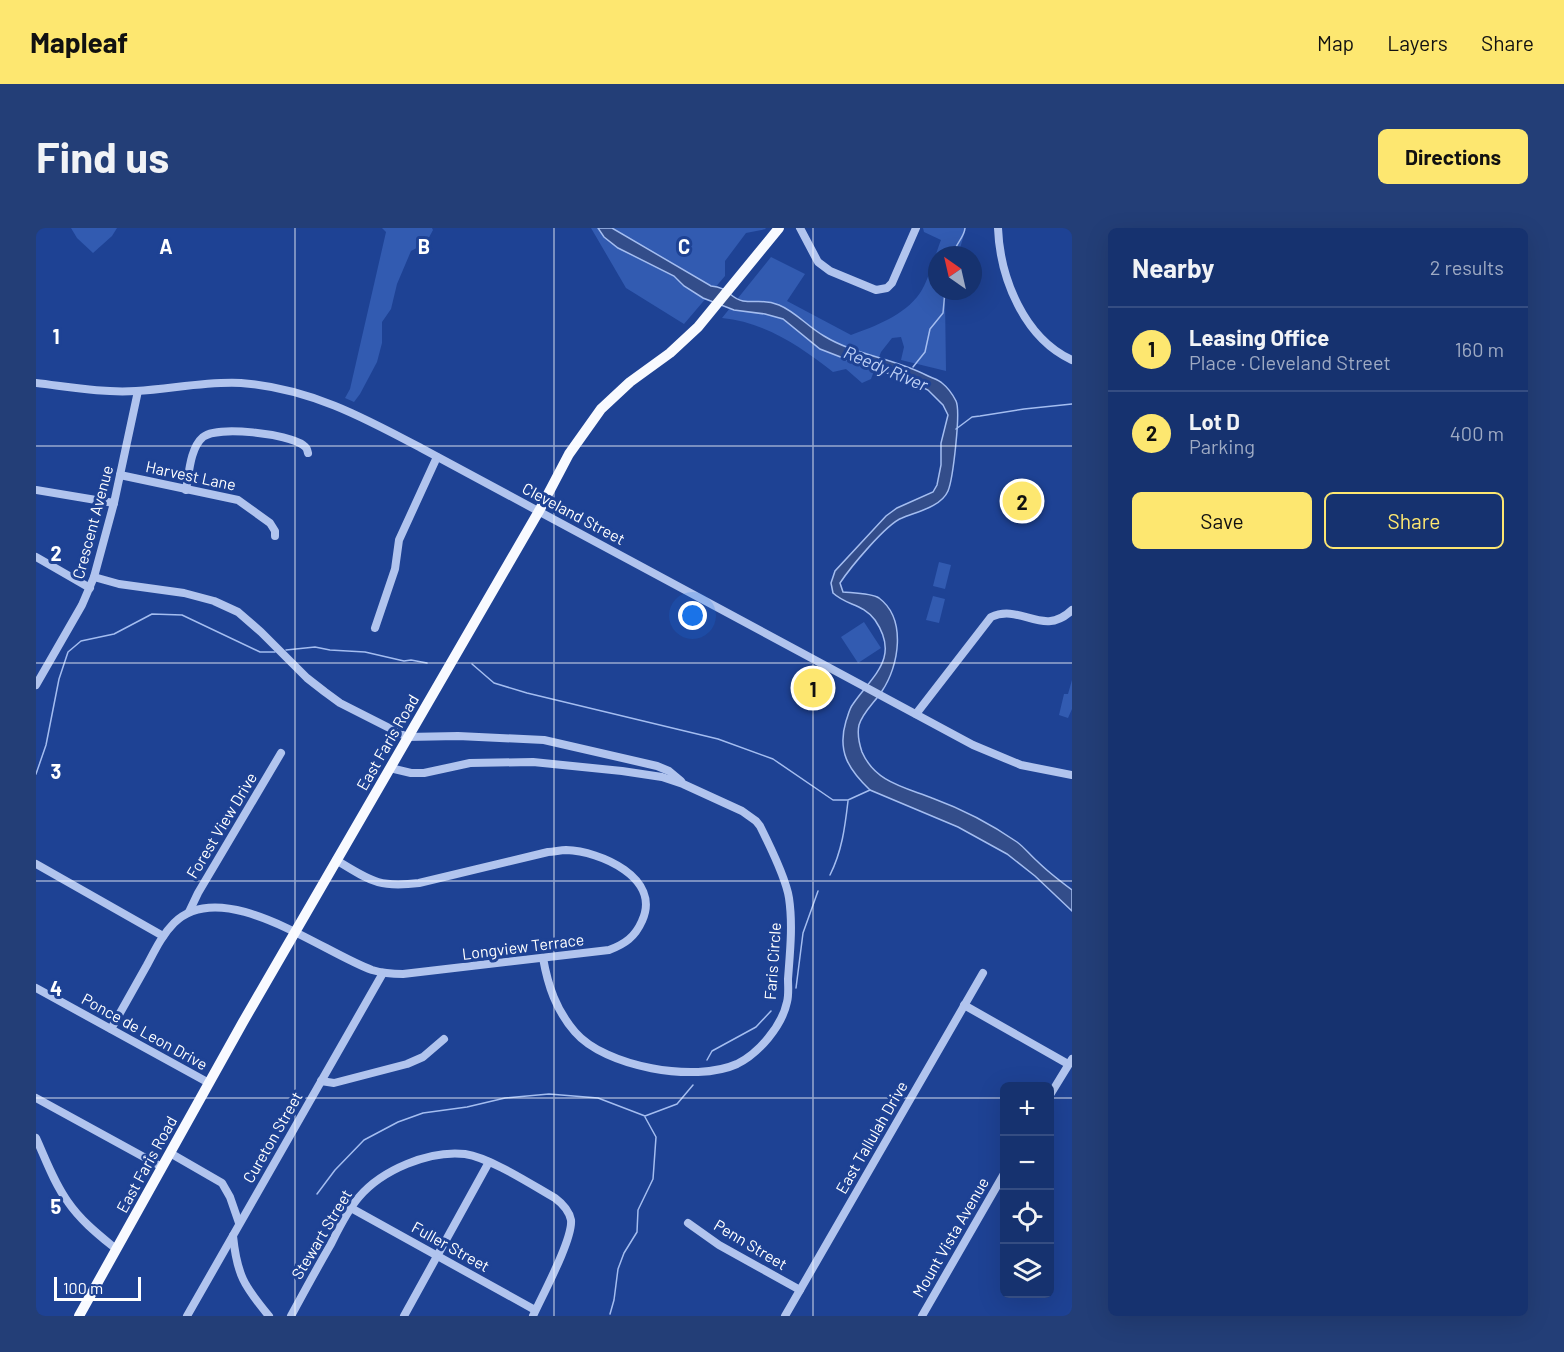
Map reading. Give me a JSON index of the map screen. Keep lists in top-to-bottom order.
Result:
{
  "streets": {
    "main road": ["East Faris Road"],
    "street": [
      "Harvest Lane",
      "Cleveland Street",
      "Crescent Avenue",
      "Forest View Drive",
      "Longview Terrace",
      "Faris Circle",
      "Ponce de Leon Drive",
      "Cureton Street",
      "East Tallulah Drive",
      "Stewart Street",
      "Mount Vista Avenue",
      "Penn Street",
      "Fuller Street"
    ]
  },
  "crossings": [
    ["Harvest Lane", "Crescent Avenue"],
    ["Cleveland Street", "Crescent Avenue"],
    ["Cleveland Street", "East Faris Road"],
    ["East Faris Road", "Longview Terrace"],
    ["East Faris Road", "Faris Circle"],
    ["East Faris Road", "Ponce de Leon Drive"],
    ["Forest View Drive", "Longview Terrace"],
    ["Longview Terrace", "Faris Circle"],
    ["Longview Terrace", "Cureton Street"],
    ["East Tallulah Drive", "Penn Street"],
    ["Stewart Street", "Fuller Street"]
  ],
  "water": ["Reedy River"],
  "scale_bar": "100 m",
  "north": "top left",
  "page": {
    "header": "Mapleaf",
    "nav": ["Map", "Layers", "Share"],
    "buttons": [
      "Directions",
      ["Save", "Share"]
    ],
    "title": "Find us",
    "heading": ["Nearby", "2 results"],
    "list": [
      {
        "mark": "1",
        "name": "Leasing Office",
        "note": "Place · Cleveland Street",
        "value": "160 m"
      },
      {
        "mark": "2",
        "name": "Lot D",
        "note": "Parking",
        "value": "400 m"
      }
    ],
    "pins": ["2", "1"],
    "map_buttons": ["+", "−"],
    "scale": "100 m"
  },
  "grid": {
    "columns": ["A", "B", "C"],
    "rows": [
      "1",
      "2",
      "3",
      "4",
      "5"
    ]
  }
}
